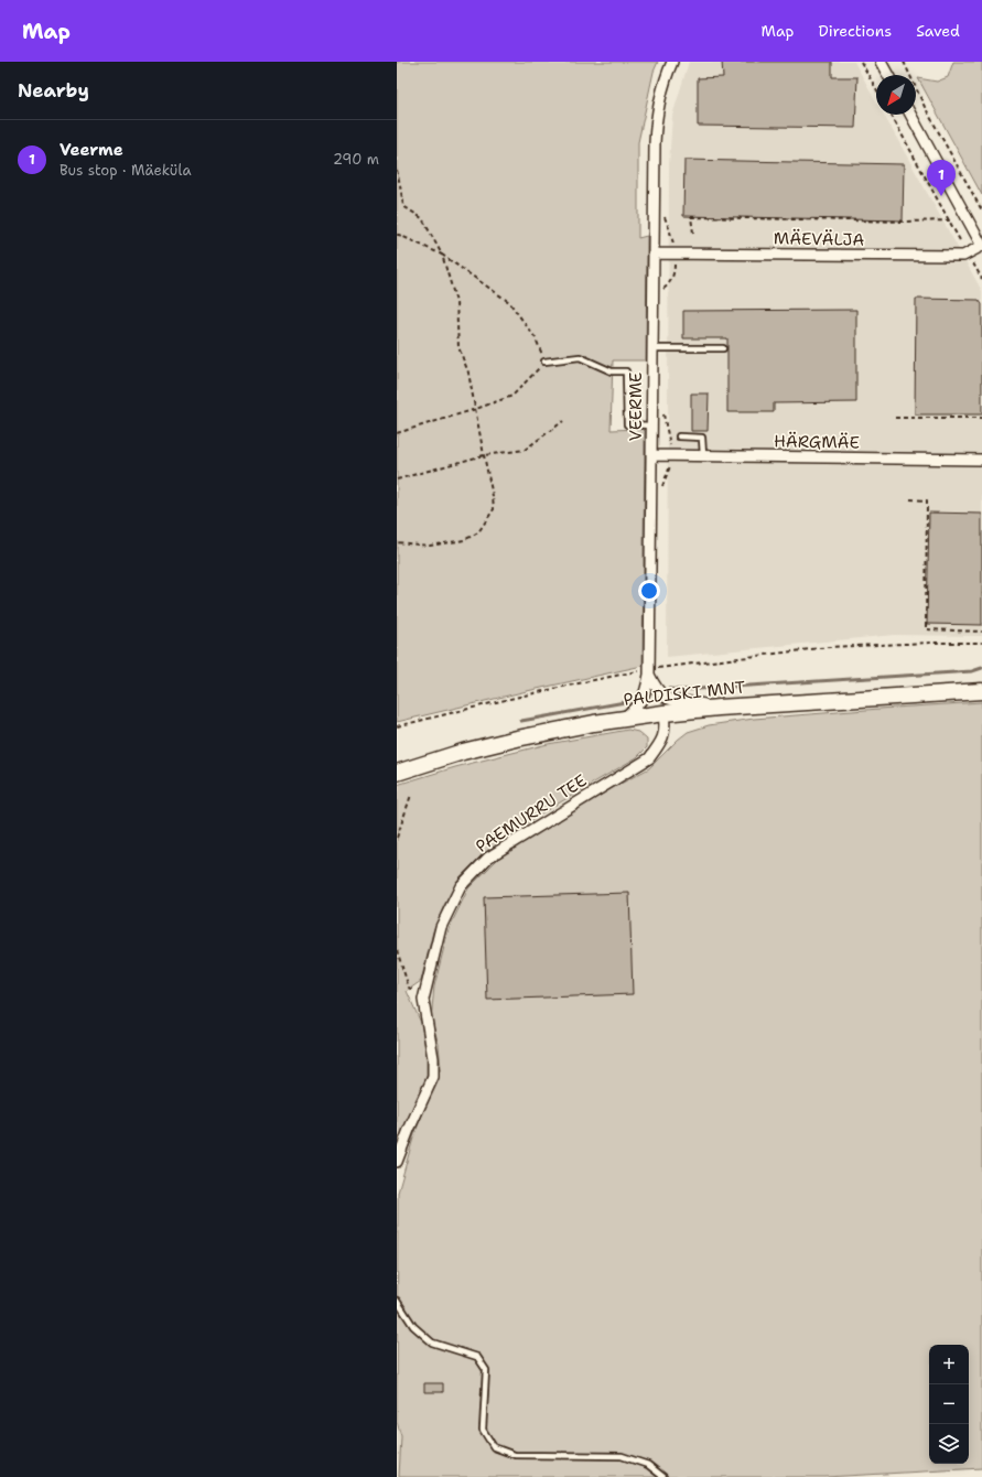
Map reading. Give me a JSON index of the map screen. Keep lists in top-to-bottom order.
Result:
{
  "streets": {
    "main road": ["PALDISKI MNT"],
    "street": [
      "MÄEVÄLJA",
      "VEERME",
      "HÄRGMÄE",
      "PAEMURRU TEE"
    ]
  },
  "crossings": [
    ["MÄEVÄLJA", "VEERME"],
    ["VEERME", "HÄRGMÄE"],
    ["VEERME", "PALDISKI MNT"],
    ["PALDISKI MNT", "PAEMURRU TEE"]
  ],
  "north": "bottom left",
  "page": {
    "header": "Map",
    "nav": ["Map", "Directions", "Saved"],
    "heading": "Nearby",
    "list": [
      {
        "mark": "1",
        "name": "Veerme",
        "note": "Bus stop · Mäeküla",
        "value": "290 m"
      }
    ],
    "pins": "1",
    "map_buttons": ["+", "−"]
  }
}
